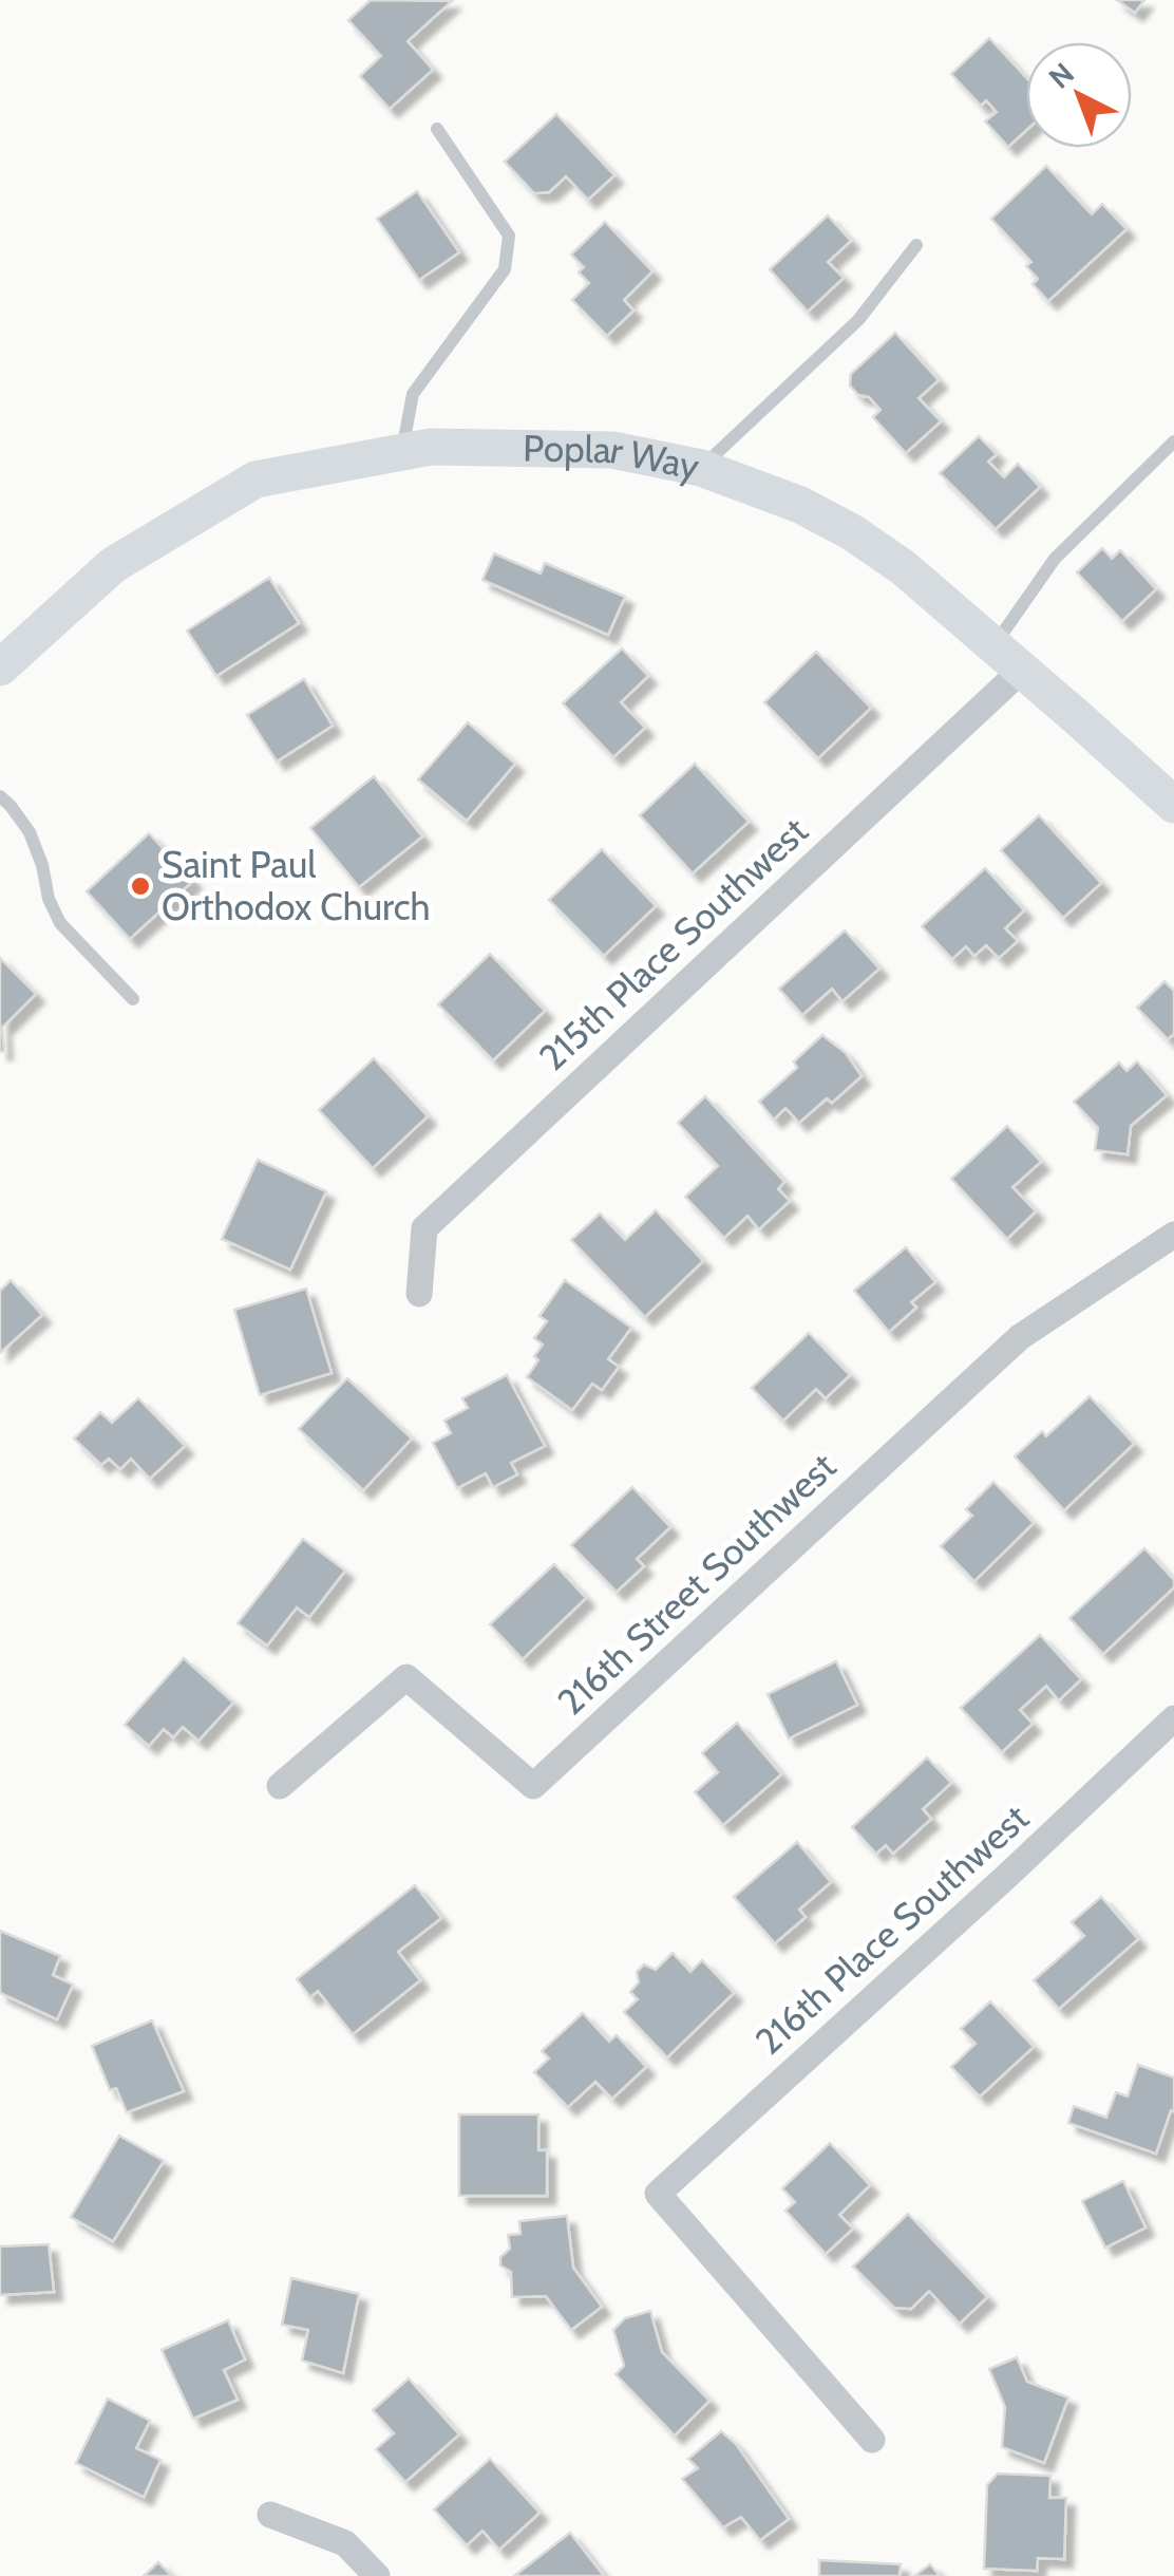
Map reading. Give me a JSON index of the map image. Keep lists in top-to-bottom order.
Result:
{
  "streets": {
    "main road": ["Poplar Way"],
    "street": ["215th Place Southwest", "216th Street Southwest", "216th Place Southwest"]
  },
  "crossings": [
    ["Poplar Way", "215th Place Southwest"]
  ],
  "places": ["Saint Paul Orthodox Church"],
  "north": "top left"
}
